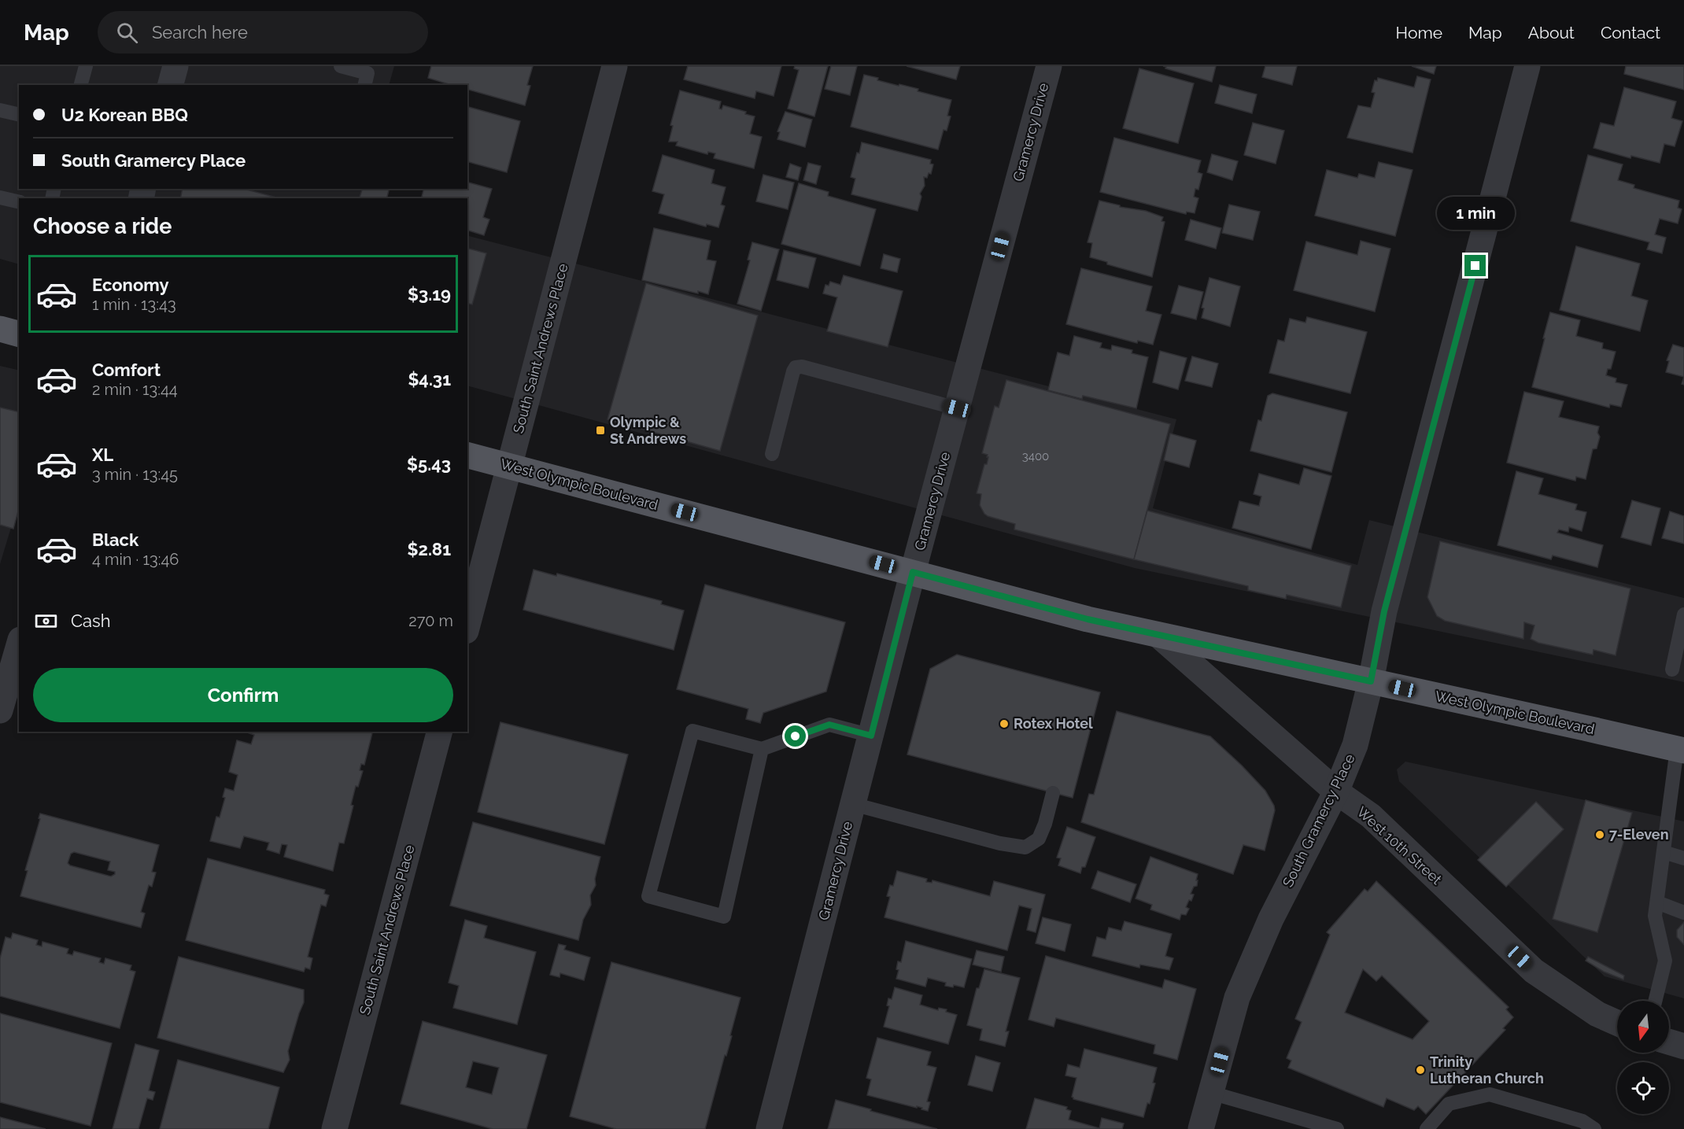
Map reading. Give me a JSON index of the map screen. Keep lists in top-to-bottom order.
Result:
{
  "streets": {
    "main road": ["West Olympic Boulevard"],
    "street": [
      "Gramercy Drive",
      "South Saint Andrews Place",
      "South Gramercy Place",
      "West 10th Street"
    ]
  },
  "crossings": [
    ["Gramercy Drive", "West Olympic Boulevard"],
    ["South Saint Andrews Place", "West Olympic Boulevard"],
    ["West Olympic Boulevard", "South Gramercy Place"],
    ["West Olympic Boulevard", "West 10th Street"],
    ["South Gramercy Place", "West 10th Street"]
  ],
  "places": {
    "transit": ["Olympic & St Andrews"],
    "other": ["Rotex Hotel", "7-Eleven", "Trinity Lutheran Church"]
  },
  "house_numbers": ["3400"],
  "north": "bottom",
  "page": {
    "header": "Map",
    "search": "Search here",
    "nav": [
      "Home",
      "Map",
      "About",
      "Contact"
    ],
    "banner": ["U2 Korean BBQ", "South Gramercy Place"],
    "bubble": "1 min",
    "heading": "Choose a ride",
    "list": [
      {
        "name": "Economy",
        "note": "1 min · 13:43",
        "value": "$3.19"
      },
      {
        "name": "Comfort",
        "note": "2 min · 13:44",
        "value": "$4.31"
      },
      {
        "name": "XL",
        "note": "3 min · 13:45",
        "value": "$5.43"
      },
      {
        "name": "Black",
        "note": "4 min · 13:46",
        "value": "$2.81"
      }
    ],
    "pay": ["Cash", "270 m"],
    "buttons": "Confirm"
  }
}
